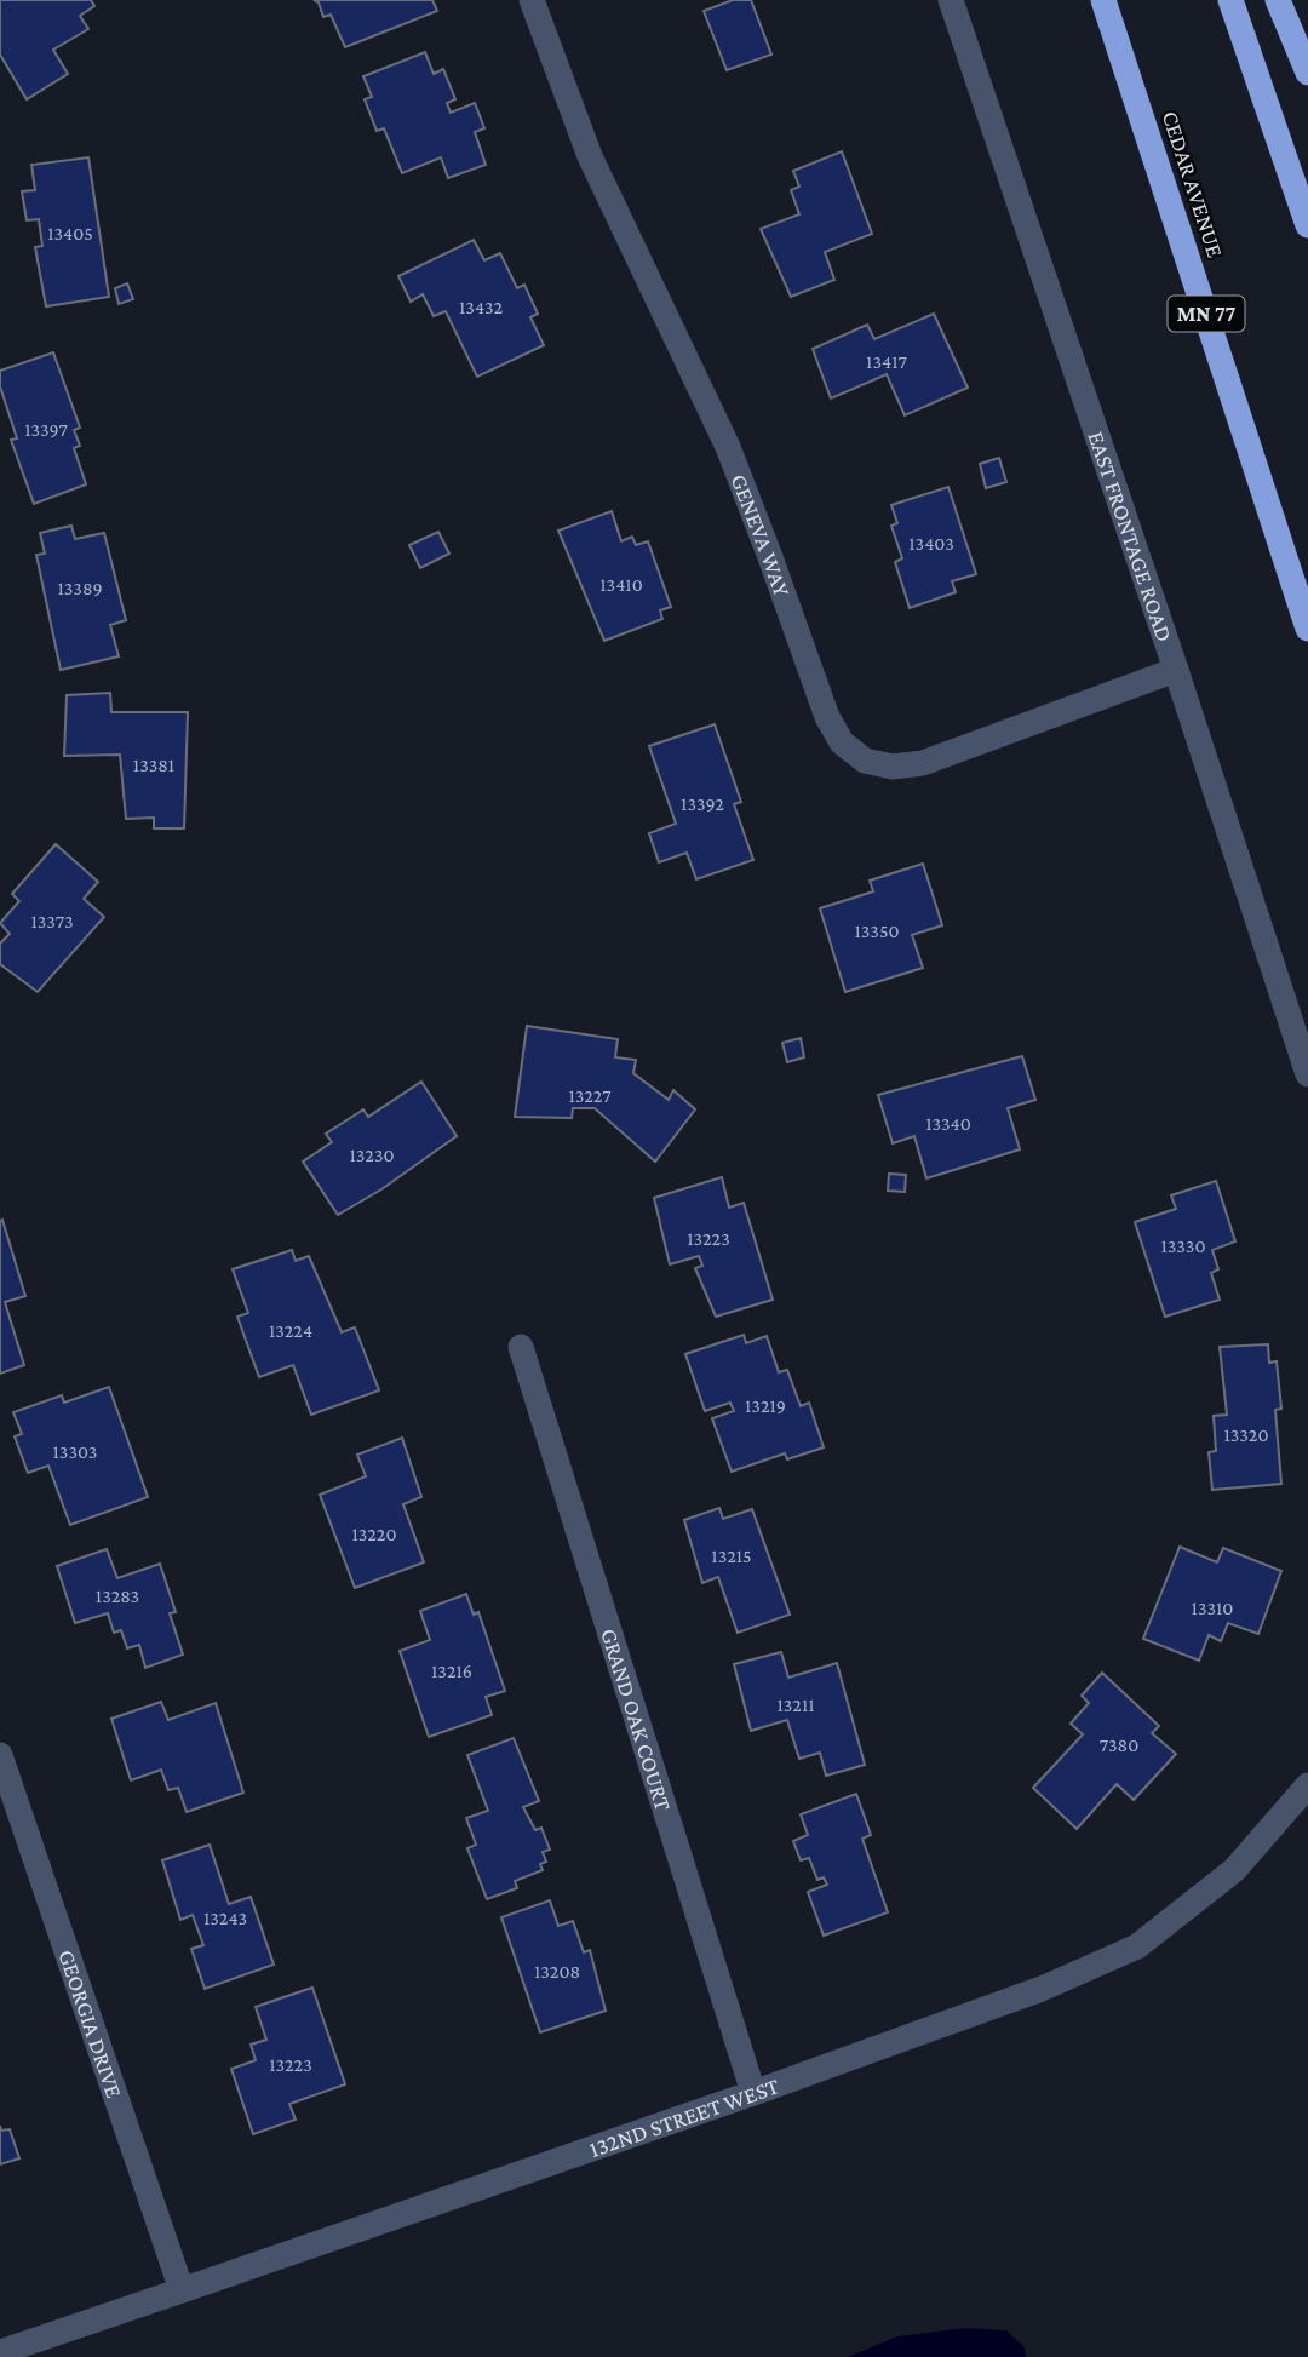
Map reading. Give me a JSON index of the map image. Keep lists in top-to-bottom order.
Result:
{
  "streets": {
    "highway": ["CEDAR AVENUE", "MN 77"],
    "street": [
      "GENEVA WAY",
      "EAST FRONTAGE ROAD",
      "GRAND OAK COURT",
      "GEORGIA DRIVE",
      "132ND STREET WEST"
    ]
  },
  "crossings": [
    ["GENEVA WAY", "EAST FRONTAGE ROAD"],
    ["GRAND OAK COURT", "132ND STREET WEST"],
    ["GEORGIA DRIVE", "132ND STREET WEST"]
  ],
  "house_numbers": [
    "13405",
    "13432",
    "13417",
    "13397",
    "13403",
    "13410",
    "13389",
    "13381",
    "13392",
    "13373",
    "13350",
    "13227",
    "13340",
    "13230",
    "13223",
    "13330",
    "13224",
    "13219",
    "13320",
    "13303",
    "13220",
    "13215",
    "13283",
    "13310",
    "13216",
    "13211",
    "7380",
    "13243",
    "13208",
    "13223"
  ]
}
